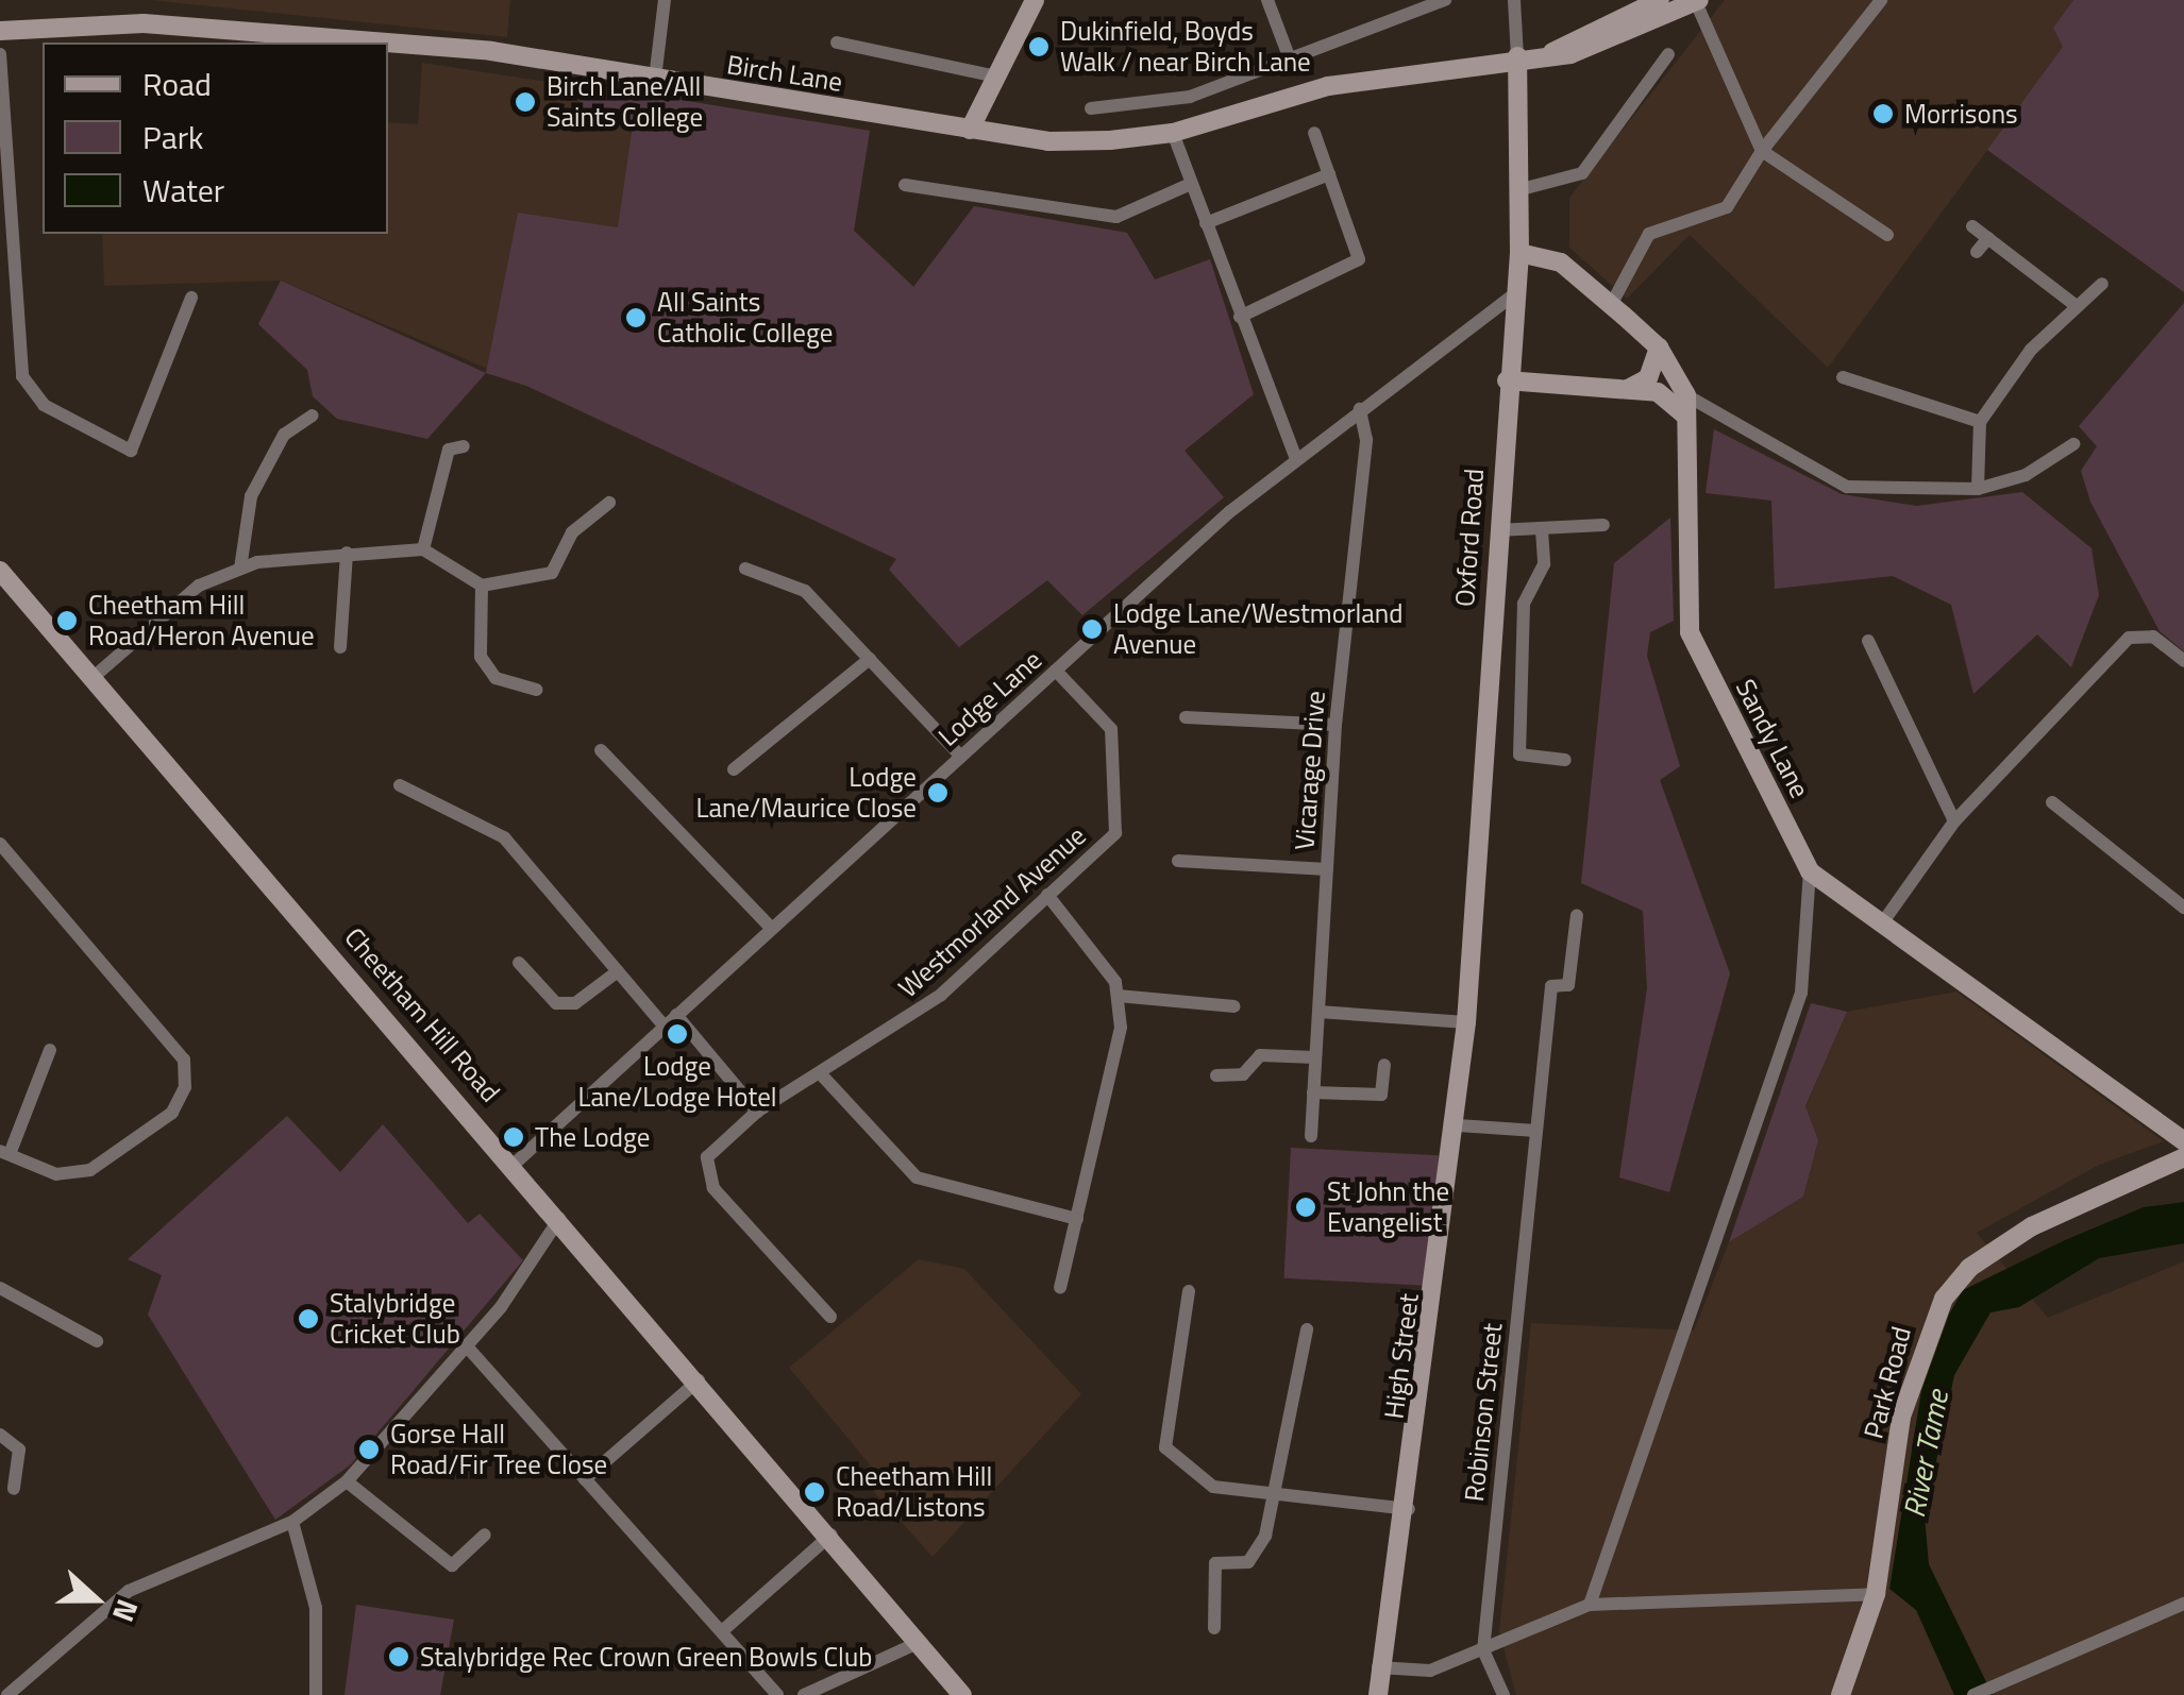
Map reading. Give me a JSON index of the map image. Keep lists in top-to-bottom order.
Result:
{
  "streets": {
    "main road": [
      "Birch Lane",
      "Oxford Road",
      "Sandy Lane",
      "Cheetham Hill Road",
      "High Street",
      "Park Road"
    ],
    "street": [
      "Lodge Lane",
      "Vicarage Drive",
      "Westmorland Avenue",
      "Robinson Street"
    ]
  },
  "crossings": [
    ["Birch Lane", "Oxford Road"],
    ["Oxford Road", "Lodge Lane"],
    ["Oxford Road", "Sandy Lane"],
    ["Oxford Road", "High Street"],
    ["Lodge Lane", "Vicarage Drive"],
    ["Lodge Lane", "Westmorland Avenue"],
    ["Lodge Lane", "Cheetham Hill Road"]
  ],
  "water": ["River Tame"],
  "places": [
    "Dukinfield, Boyds Walk / near Birch Lane",
    "Birch Lane/All Saints College",
    "Morrisons",
    "All Saints Catholic College",
    "Cheetham Hill Road/Heron Avenue",
    "Lodge Lane/Westmorland Avenue",
    "Lodge Lane/Maurice Close",
    "Lodge Lane/Lodge Hotel",
    "The Lodge",
    "St John the Evangelist",
    "Stalybridge Cricket Club",
    "Gorse Hall Road/Fir Tree Close",
    "Cheetham Hill Road/Listons",
    "Stalybridge Rec Crown Green Bowls Club"
  ],
  "legend": ["Road", "Park", "Water"],
  "north": "right"
}
